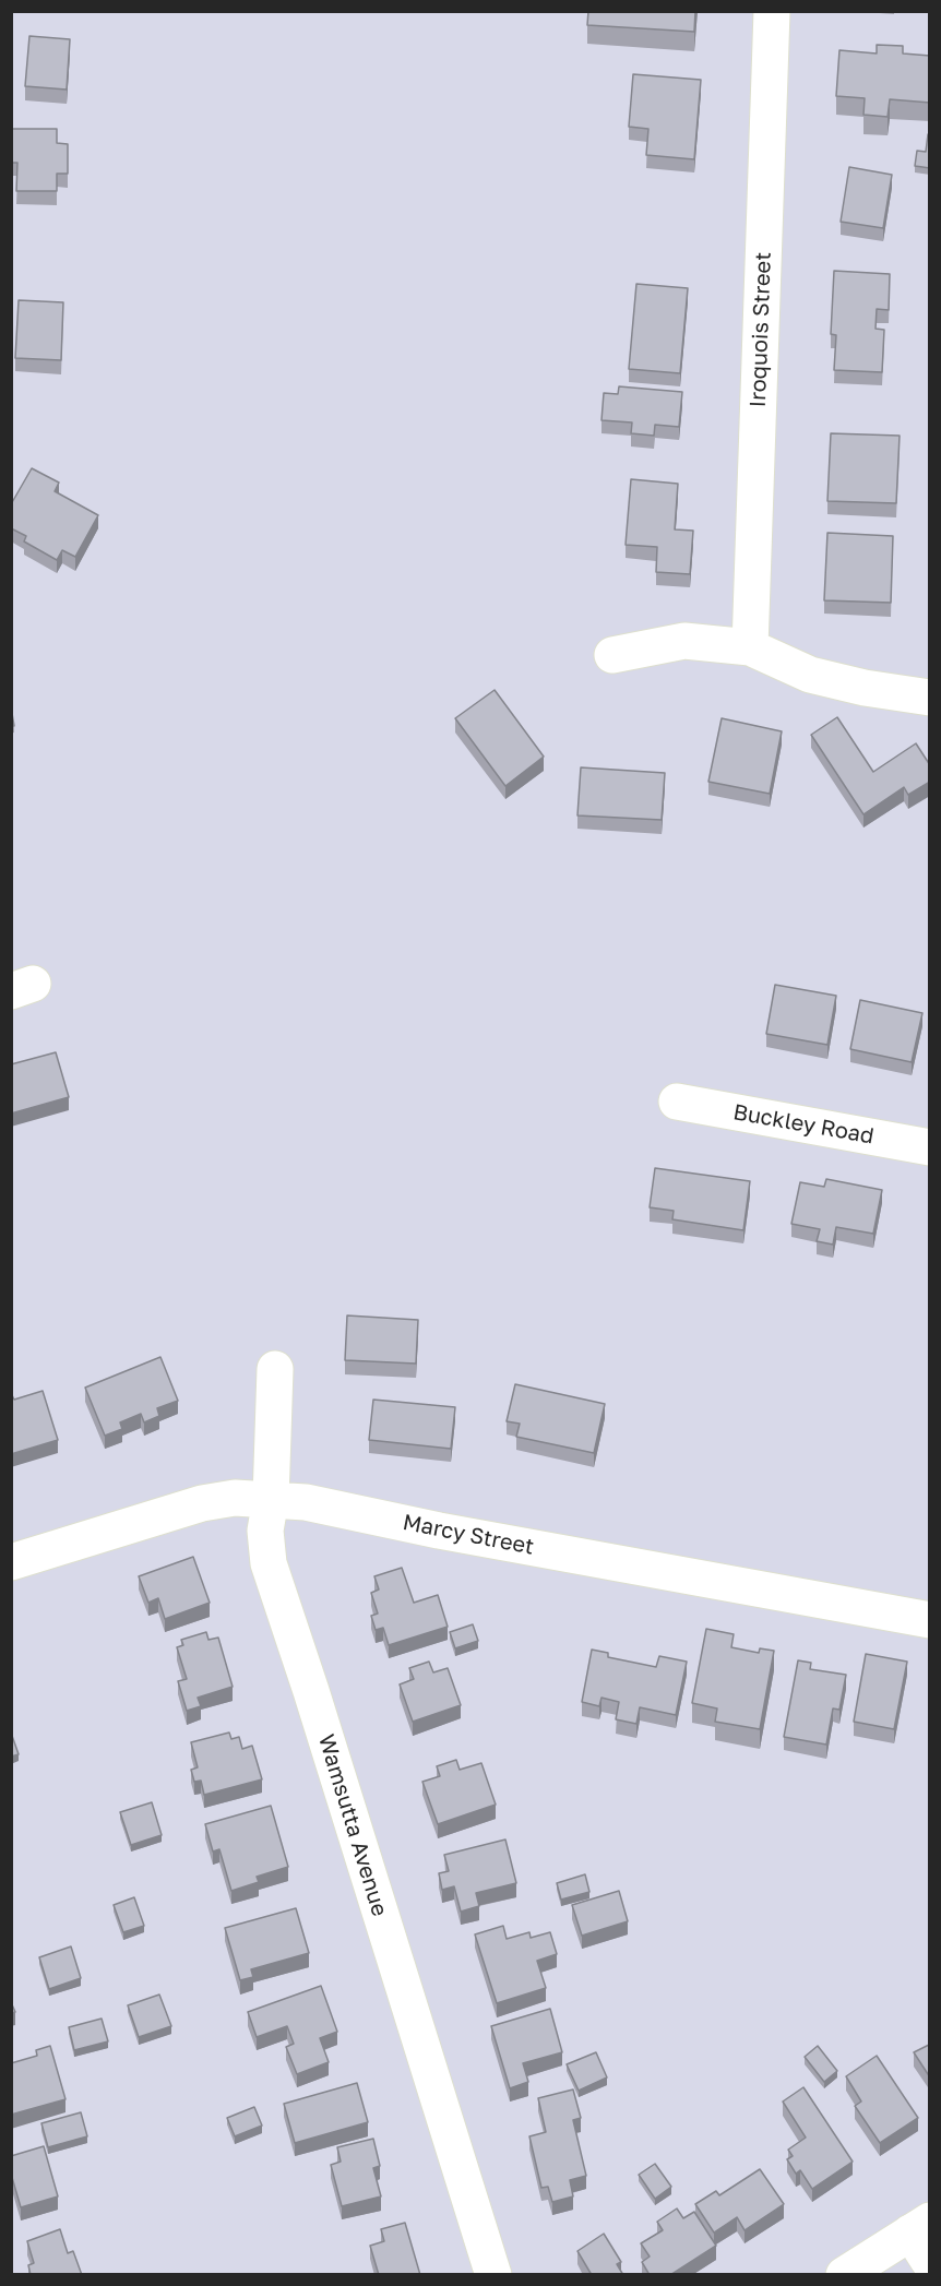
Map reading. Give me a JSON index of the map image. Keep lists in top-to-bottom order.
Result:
{
  "streets": {
    "street": [
      "Iroquois Street",
      "Buckley Road",
      "Marcy Street",
      "Wamsutta Avenue"
    ]
  },
  "crossings": [
    ["Marcy Street", "Wamsutta Avenue"]
  ]
}
